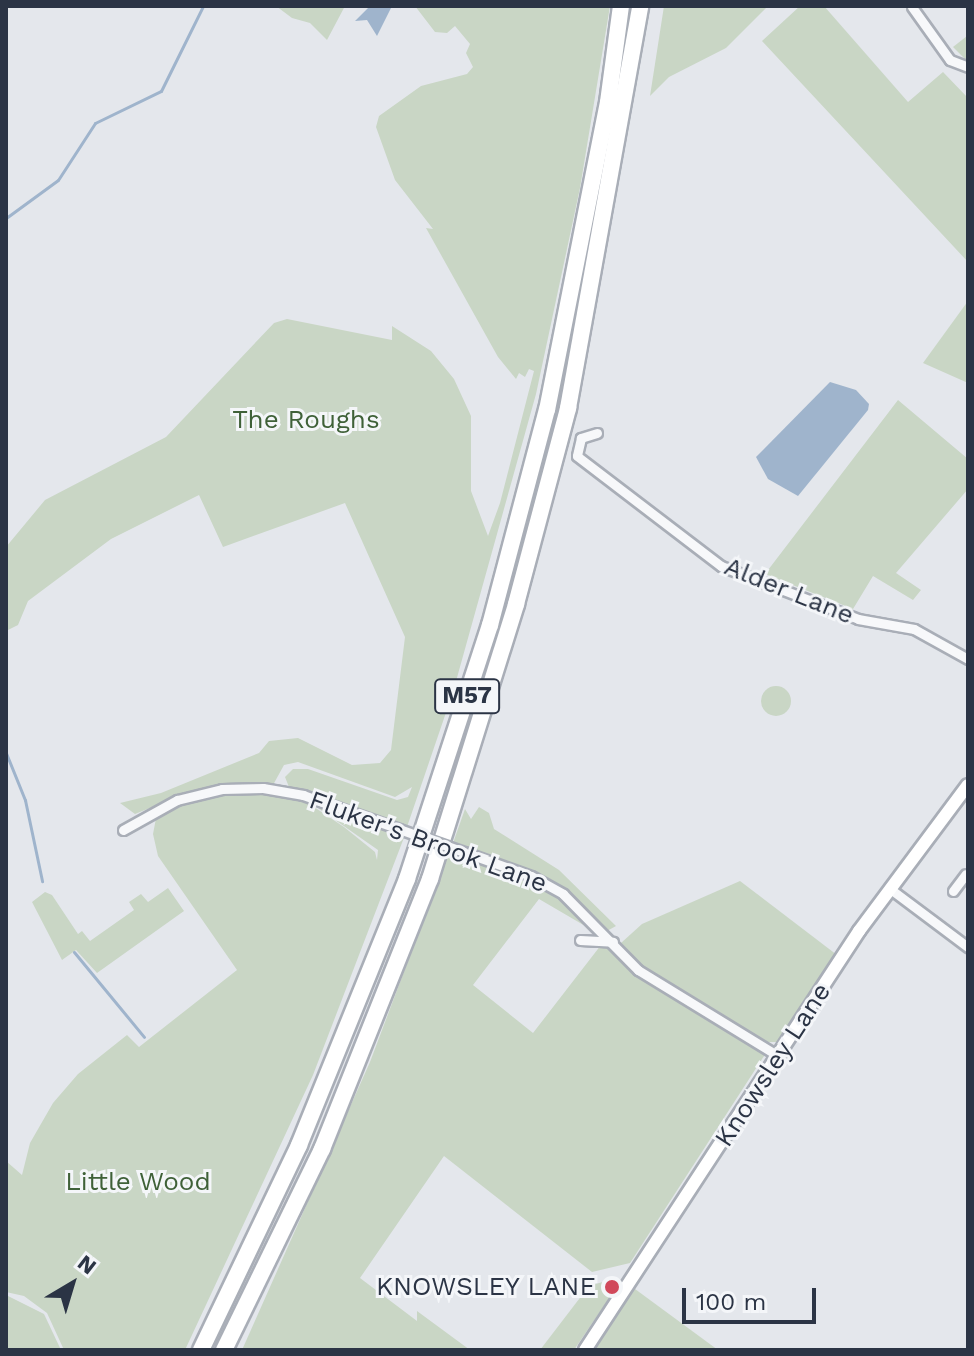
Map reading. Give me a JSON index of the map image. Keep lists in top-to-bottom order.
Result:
{
  "streets": {
    "highway": ["M57"],
    "main road": ["Knowsley Lane"],
    "street": ["Alder Lane", "Fluker's Brook Lane"]
  },
  "crossings": [
    ["Fluker's Brook Lane", "Knowsley Lane"]
  ],
  "parks": ["The Roughs", "Little Wood"],
  "places": ["KNOWSLEY LANE"],
  "scale_bar": "100 m",
  "north": "top right"
}
